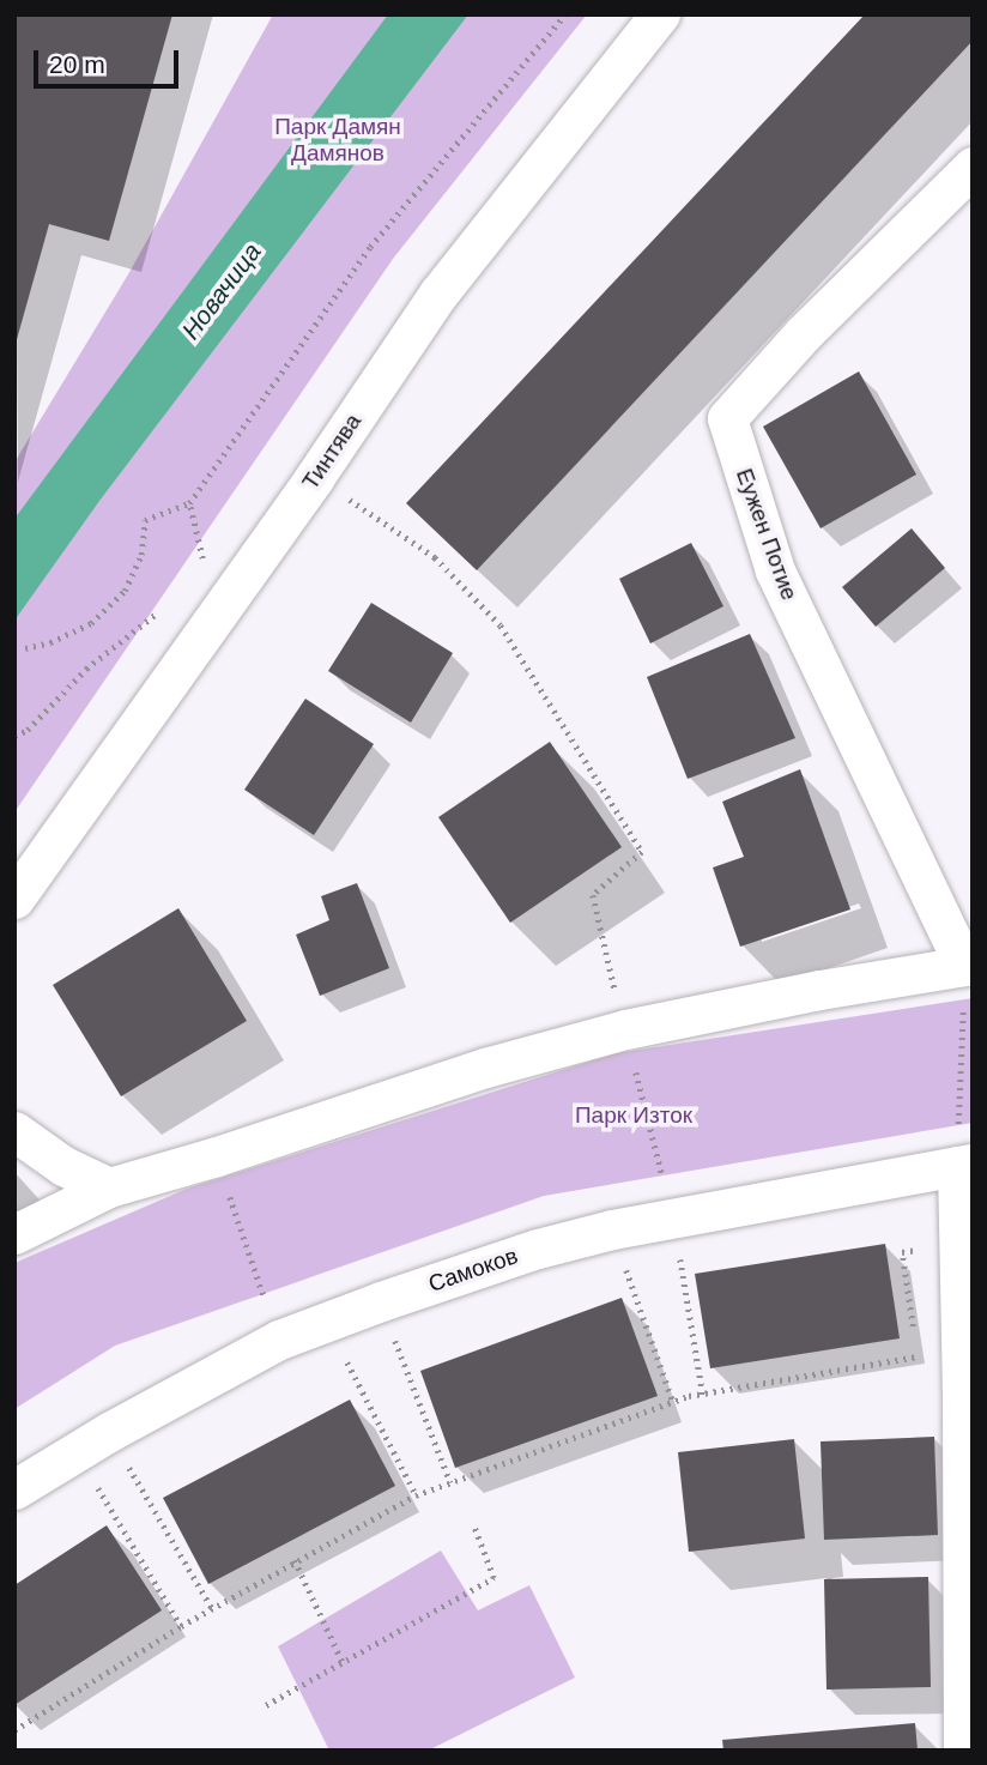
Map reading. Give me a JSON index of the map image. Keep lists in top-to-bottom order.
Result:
{
  "streets": {
    "street": ["Тинтява", "Еужен Потие", "Самоков"]
  },
  "water": ["Новачица"],
  "parks": ["Парк Дамян Дамянов", "Парк Изток"],
  "scale_bar": "20 m"
}
